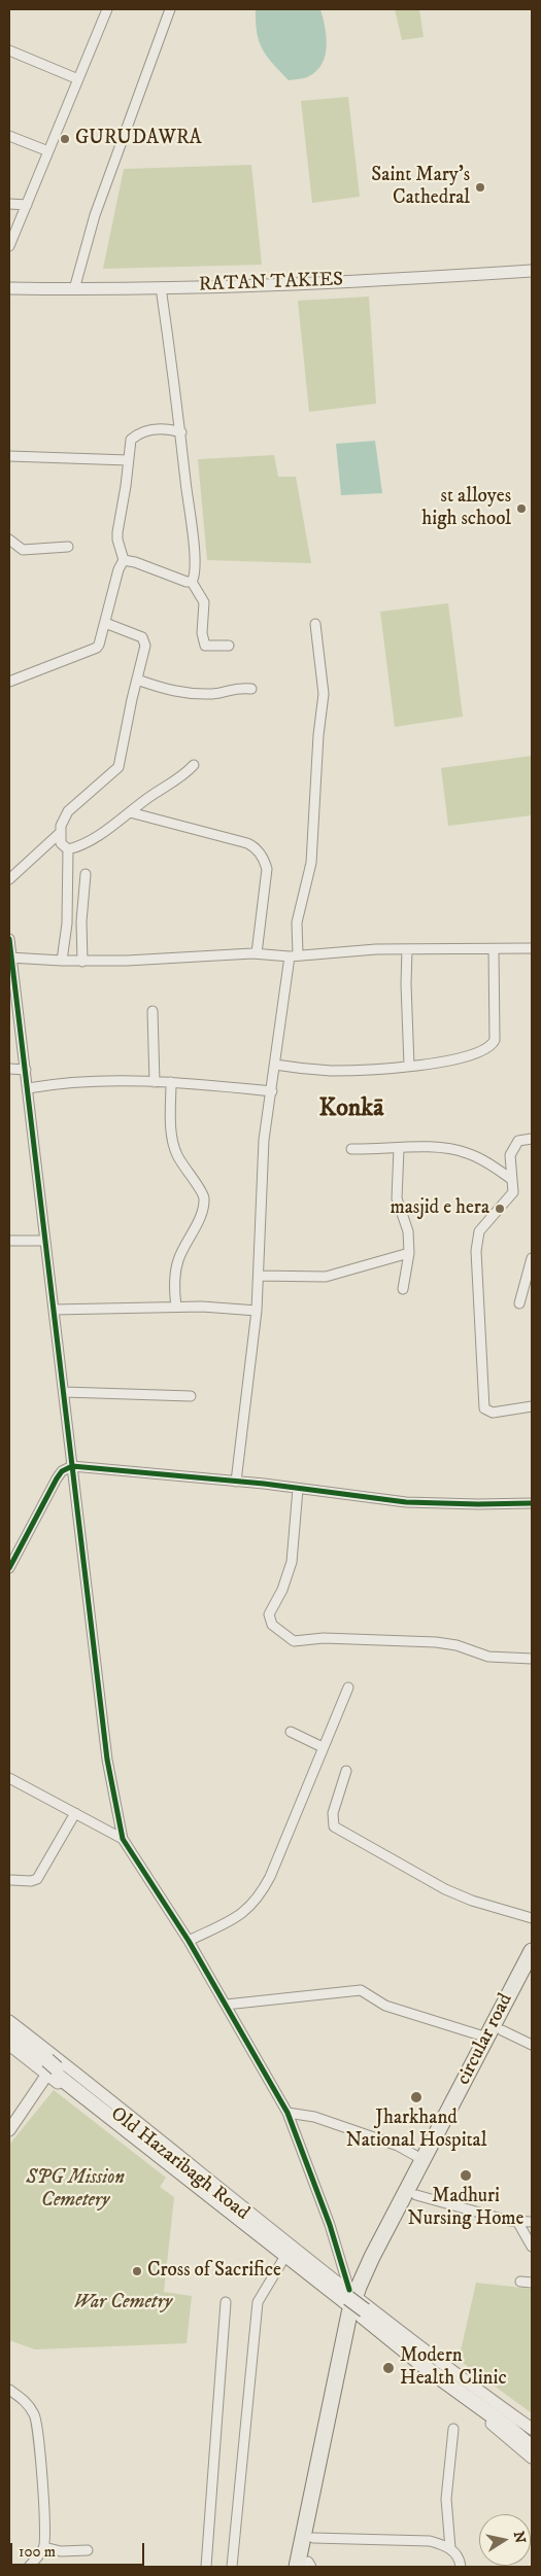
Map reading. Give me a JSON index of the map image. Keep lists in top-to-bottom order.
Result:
{
  "streets": {
    "main road": ["circular road", "Old Hazaribagh Road"],
    "street": ["RATAN TAKIES"]
  },
  "crossings": [
    ["circular road", "Old Hazaribagh Road"]
  ],
  "districts": ["Konkā"],
  "parks": ["SPG Mission Cemetery", "War Cemetry"],
  "places": [
    "GURUDAWRA",
    "Saint Mary's Cathedral",
    "st alloyes high school",
    "masjid e hera",
    "Jharkhand National Hospital",
    "Madhuri Nursing Home",
    "Cross of Sacrifice",
    "Modern Health Clinic"
  ],
  "scale_bar": "100 m",
  "north": "right"
}
